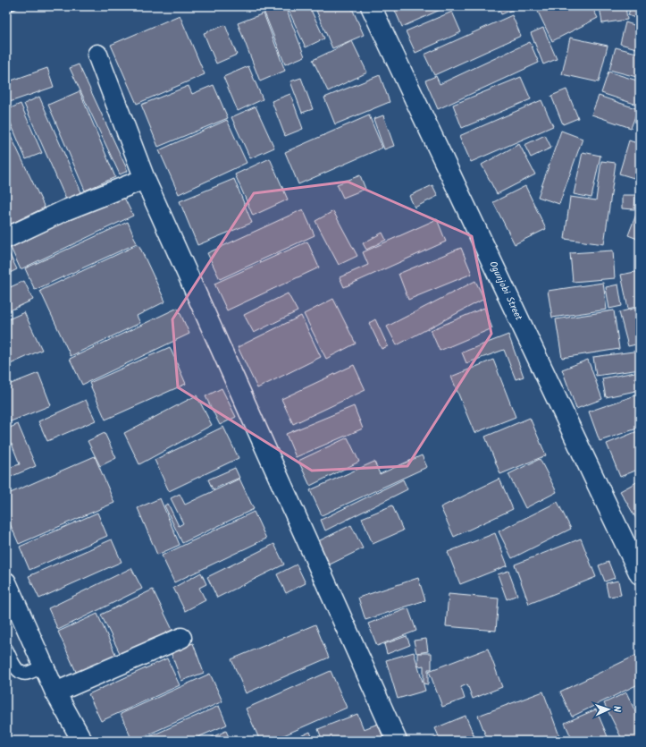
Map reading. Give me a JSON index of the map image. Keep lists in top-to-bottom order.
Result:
{
  "streets": {
    "street": ["Ogunjobi Street"]
  },
  "north": "right"
}
